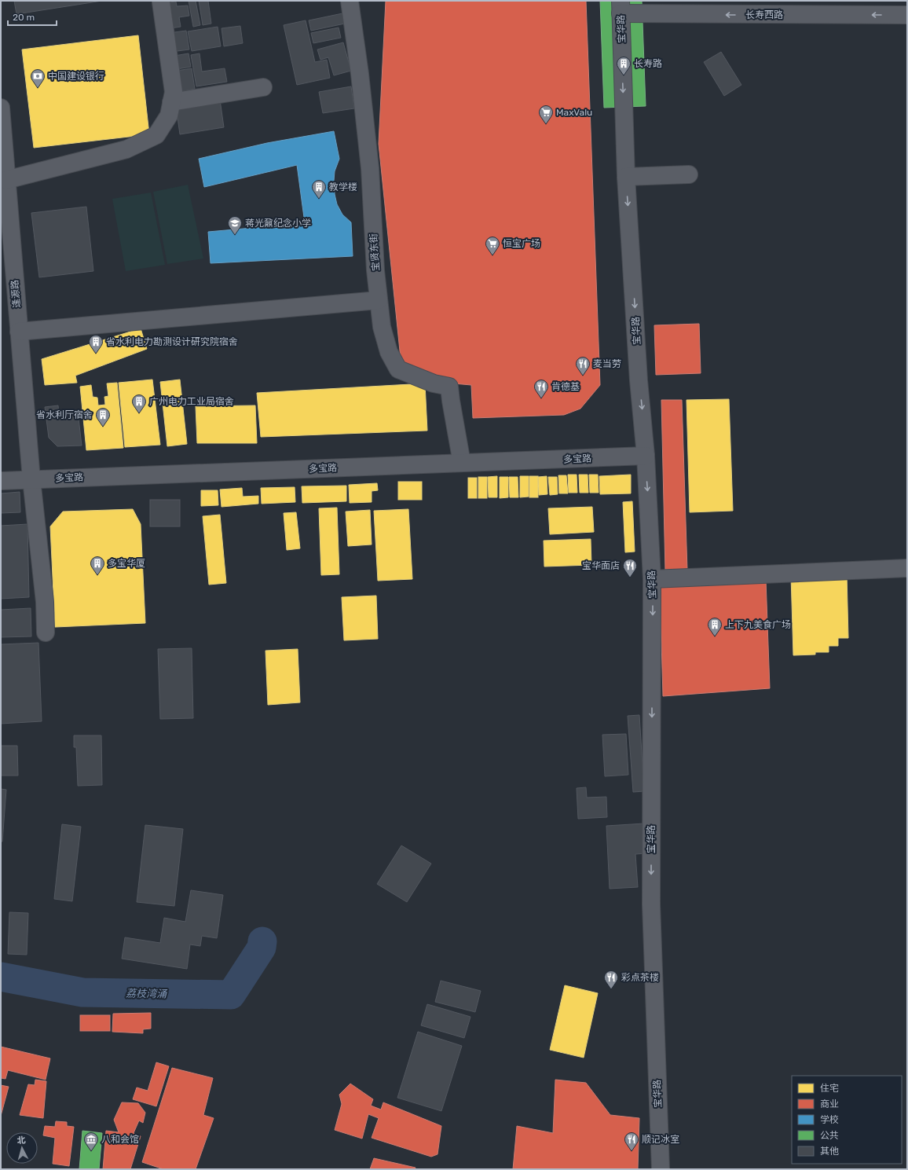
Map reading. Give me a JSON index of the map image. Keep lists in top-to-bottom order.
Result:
{
  "streets": {
    "street": [
      "长寿西路",
      "宝华路",
      "宝贤东街",
      "逢源路",
      "多宝路"
    ]
  },
  "crossings": [
    ["长寿西路", "宝华路"],
    ["宝华路", "多宝路"],
    ["宝贤东街", "多宝路"],
    ["逢源路", "多宝路"]
  ],
  "one_way": ["长寿西路", "宝华路"],
  "water": ["荔枝湾涌"],
  "places": {
    "building": [
      "长寿路",
      "教学楼",
      "省水利电力勘测设计研究院宿舍",
      "广州电力工业局宿舍",
      "省水利厅宿舍",
      "多宝华厦",
      "上下九美食广场"
    ],
    "bank": ["中国建设银行"],
    "supermarket": ["MaxValu", "恒宝广场"],
    "school or university": ["蒋光鼐纪念小学"],
    "restaurant": [
      "麦当劳",
      "肯德基",
      "宝华面店",
      "彩点茶楼",
      "顺记冰室"
    ],
    "museum": ["八和会馆"]
  },
  "legend": [
    "住宅",
    "商业",
    "学校",
    "公共",
    "其他"
  ],
  "scale_bar": "20 m",
  "north": "top"
}
